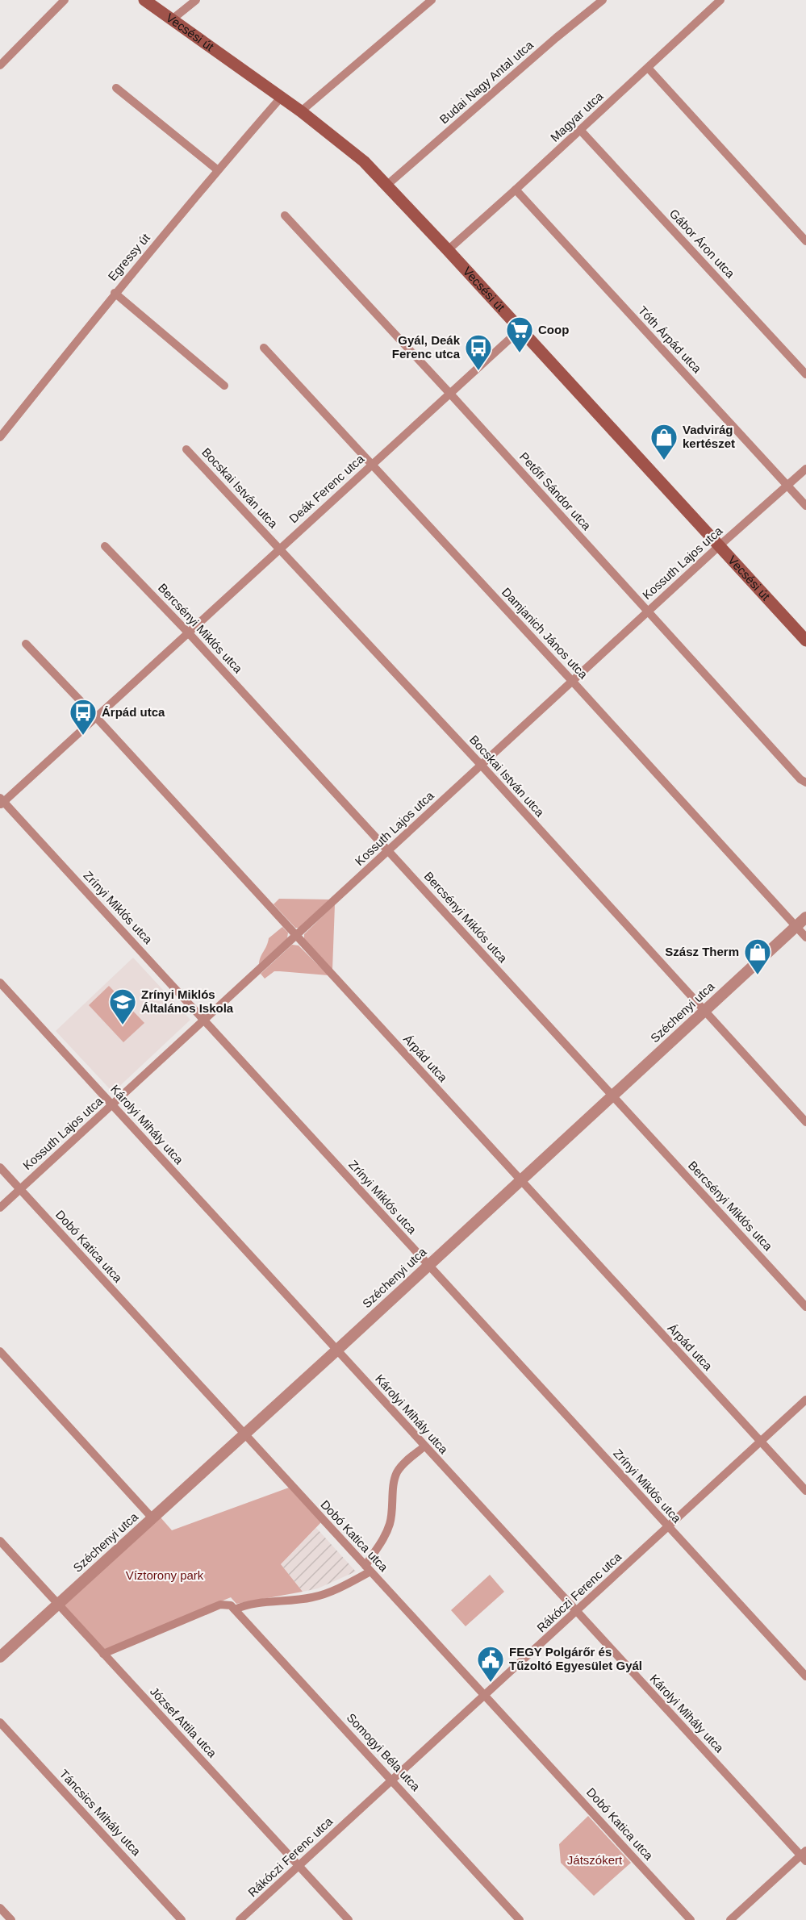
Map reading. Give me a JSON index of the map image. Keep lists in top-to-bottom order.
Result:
{
  "streets": {
    "main road": ["Vecsési út"],
    "street": [
      "Budai Nagy Antal utca",
      "Magyar utca",
      "Gábor Áron utca",
      "Egressy út",
      "Tóth Árpád utca",
      "Bocskai István utca",
      "Deák Ferenc utca",
      "Petőfi Sándor utca",
      "Kossuth Lajos utca",
      "Bercsényi Miklós utca",
      "Damjanich János utca",
      "Zrínyi Miklós utca",
      "Széchenyi utca",
      "Árpád utca",
      "Károlyi Mihály utca",
      "Dobó Katica utca",
      "Rákóczi Ferenc utca",
      "József Attila utca",
      "Somogyi Béla utca",
      "Táncsics Mihály utca"
    ]
  },
  "crossings": [
    ["Vecsési út", "Budai Nagy Antal utca"],
    ["Vecsési út", "Magyar utca"],
    ["Vecsési út", "Egressy út"],
    ["Vecsési út", "Deák Ferenc utca"],
    ["Vecsési út", "Kossuth Lajos utca"],
    ["Magyar utca", "Gábor Áron utca"],
    ["Magyar utca", "Tóth Árpád utca"],
    ["Tóth Árpád utca", "Kossuth Lajos utca"],
    ["Bocskai István utca", "Deák Ferenc utca"],
    ["Bocskai István utca", "Kossuth Lajos utca"],
    ["Bocskai István utca", "Széchenyi utca"],
    ["Deák Ferenc utca", "Petőfi Sándor utca"],
    ["Deák Ferenc utca", "Bercsényi Miklós utca"],
    ["Deák Ferenc utca", "Damjanich János utca"],
    ["Deák Ferenc utca", "Zrínyi Miklós utca"],
    ["Deák Ferenc utca", "Árpád utca"],
    ["Petőfi Sándor utca", "Kossuth Lajos utca"],
    ["Kossuth Lajos utca", "Bercsényi Miklós utca"],
    ["Kossuth Lajos utca", "Damjanich János utca"],
    ["Kossuth Lajos utca", "Zrínyi Miklós utca"],
    ["Kossuth Lajos utca", "Árpád utca"],
    ["Kossuth Lajos utca", "Károlyi Mihály utca"],
    ["Kossuth Lajos utca", "Dobó Katica utca"],
    ["Bercsényi Miklós utca", "Széchenyi utca"],
    ["Damjanich János utca", "Széchenyi utca"],
    ["Zrínyi Miklós utca", "Széchenyi utca"],
    ["Zrínyi Miklós utca", "Rákóczi Ferenc utca"],
    ["Széchenyi utca", "Árpád utca"],
    ["Széchenyi utca", "Károlyi Mihály utca"],
    ["Széchenyi utca", "Dobó Katica utca"],
    ["Széchenyi utca", "József Attila utca"],
    ["Árpád utca", "Rákóczi Ferenc utca"],
    ["Károlyi Mihály utca", "Rákóczi Ferenc utca"],
    ["Dobó Katica utca", "Rákóczi Ferenc utca"],
    ["Rákóczi Ferenc utca", "József Attila utca"],
    ["Rákóczi Ferenc utca", "Somogyi Béla utca"],
    ["József Attila utca", "Somogyi Béla utca"]
  ],
  "parks": ["Víztorony park", "Játszókert"],
  "places": {
    "supermarket": ["Coop"],
    "bus stop": ["Gyál, Deák Ferenc utca", "Árpád utca"],
    "shop": ["Vadvirág kertészet", "Szász Therm"],
    "school or university": ["Zrínyi Miklós Általános Iskola"],
    "public building": ["FEGY Polgárőr és Tűzoltó Egyesület Gyál"]
  }
}
